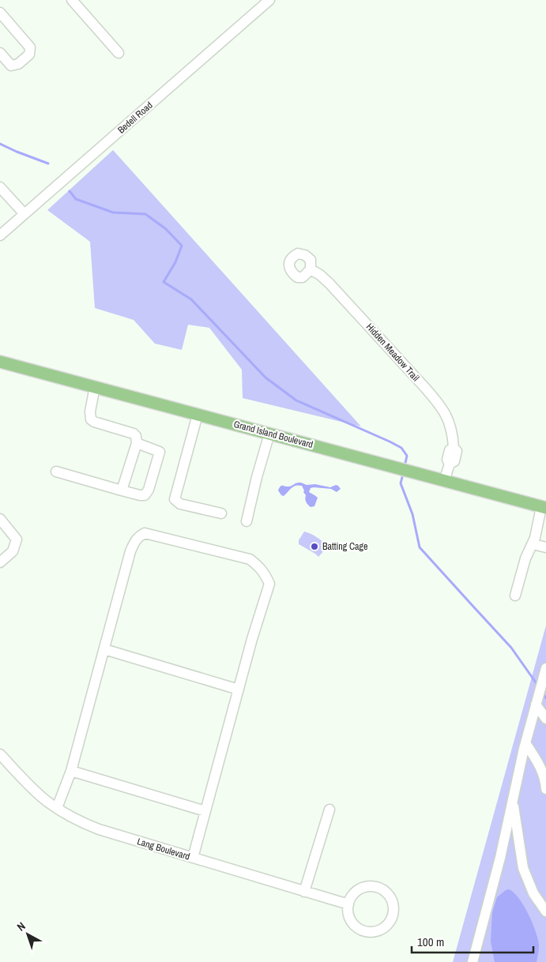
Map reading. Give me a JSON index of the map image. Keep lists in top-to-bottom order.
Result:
{
  "streets": {
    "main road": ["Grand Island Boulevard"],
    "street": ["Bedell Road", "Hidden Meadow Trail", "Lang Boulevard"]
  },
  "crossings": [
    ["Hidden Meadow Trail", "Grand Island Boulevard"]
  ],
  "places": ["Batting Cage"],
  "scale_bar": "100 m",
  "north": "top left"
}
